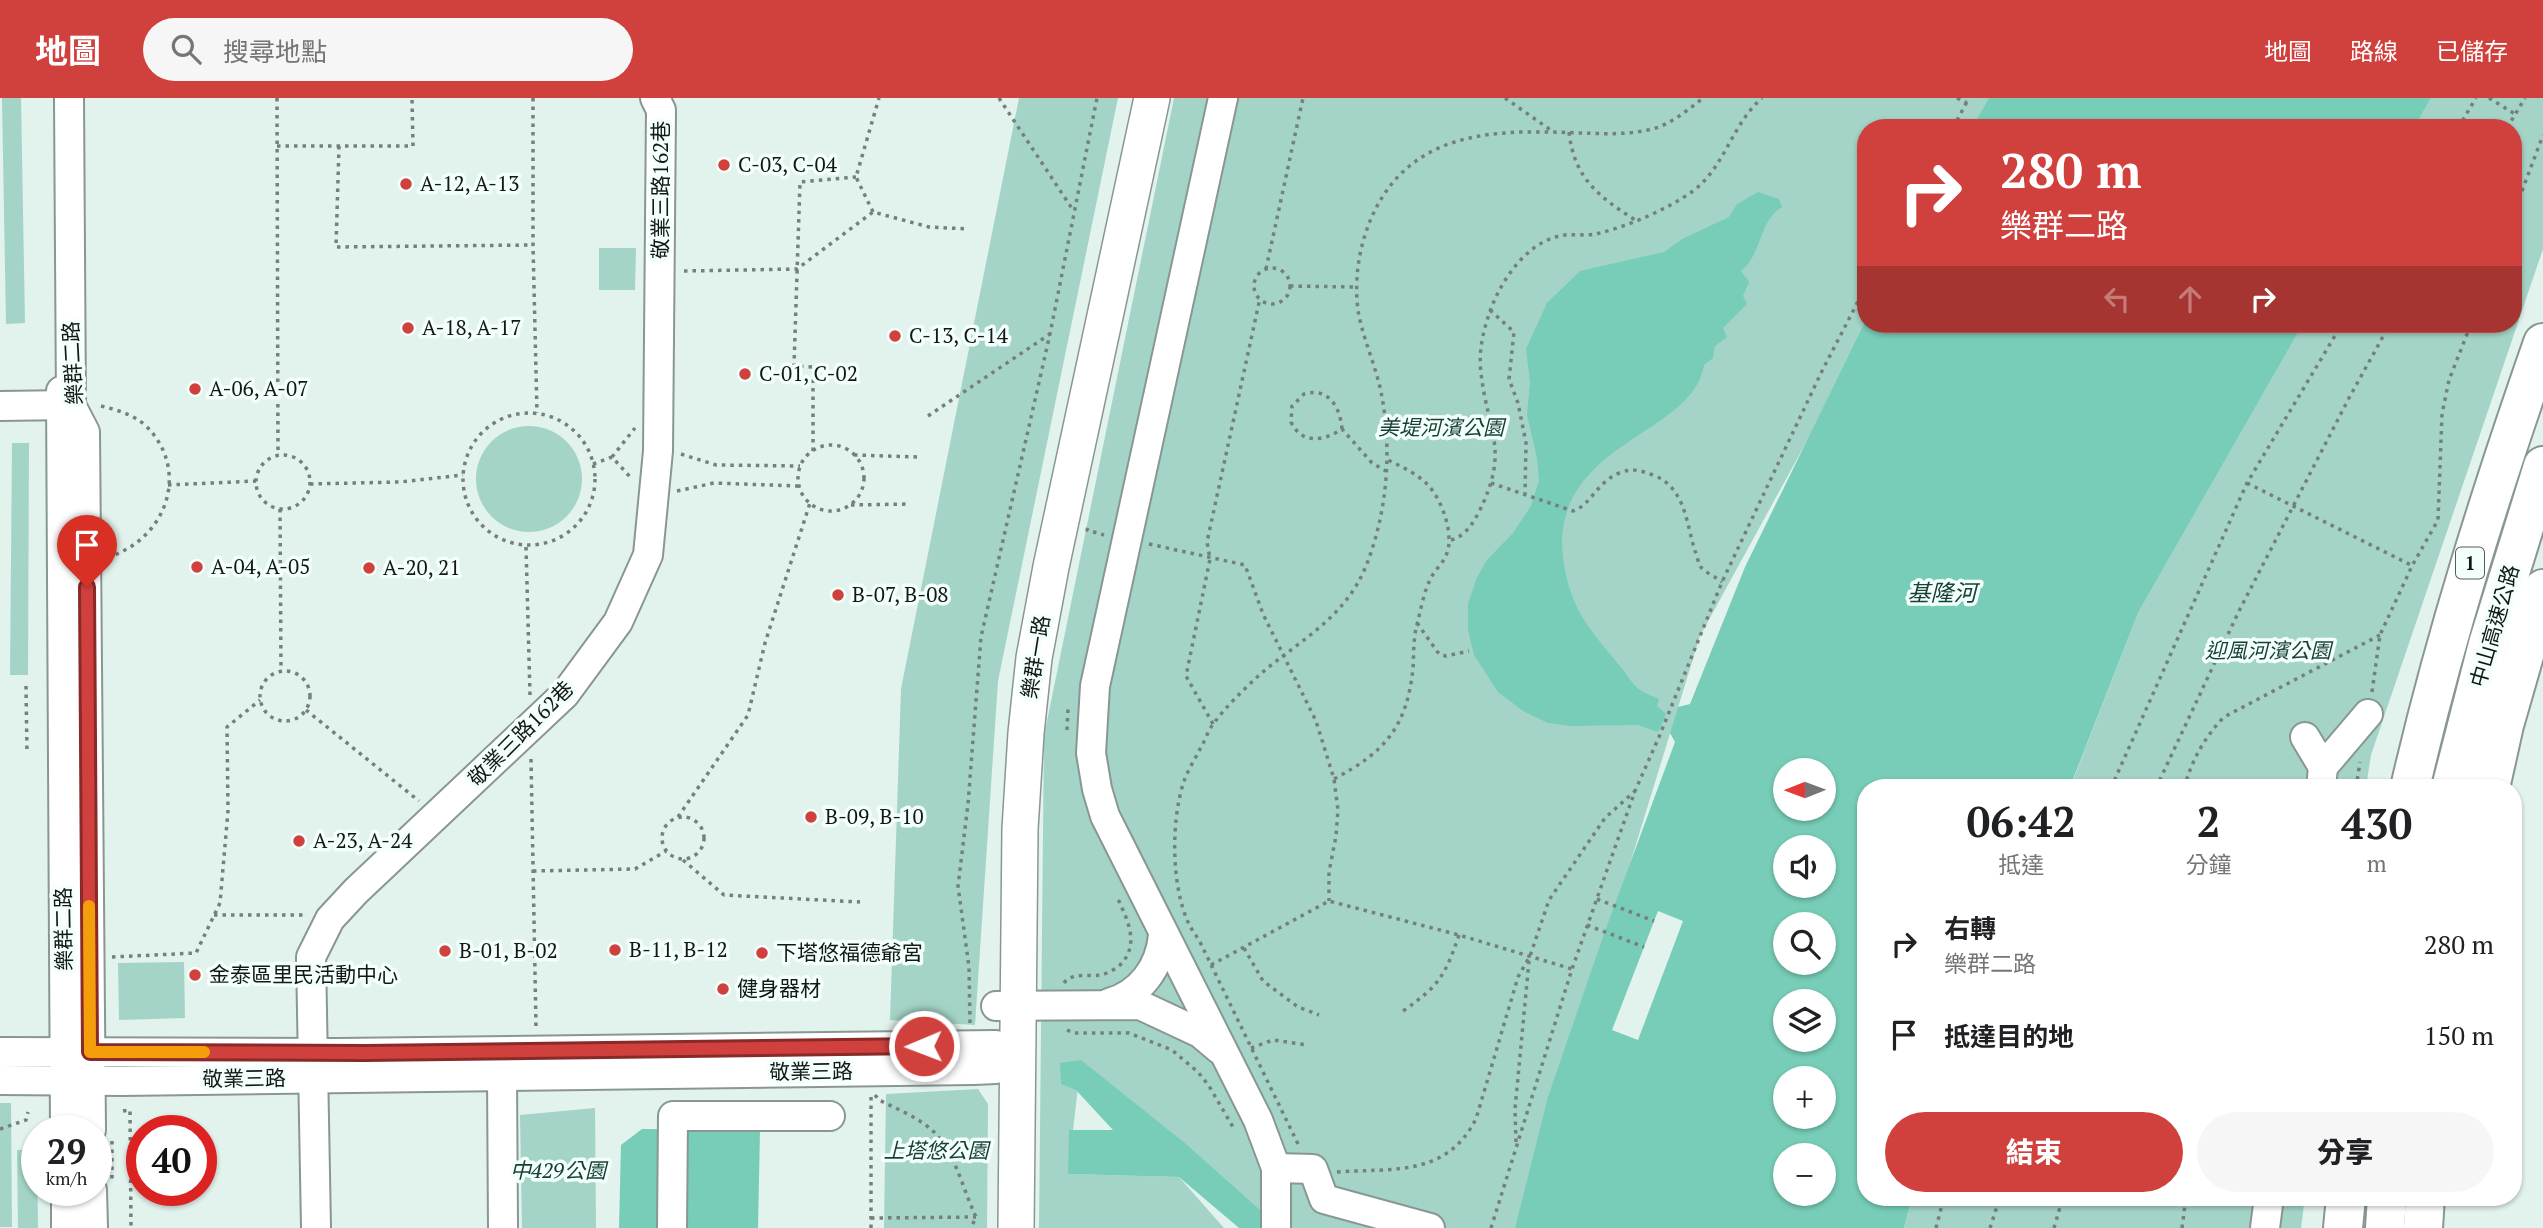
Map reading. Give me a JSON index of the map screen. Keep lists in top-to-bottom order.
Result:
{
  "streets": {
    "highway": ["1", "中山高速公路"],
    "main road": ["樂群一路"],
    "street": ["敬業三路162巷", "樂群二路", "敬業三路"]
  },
  "crossings": [
    ["敬業三路162巷", "敬業三路"],
    ["樂群二路", "敬業三路"],
    ["樂群一路", "敬業三路"]
  ],
  "water": ["基隆河"],
  "parks": [
    "美堤河濱公園",
    "迎風河濱公園",
    "上塔悠公園",
    "中429公園"
  ],
  "places": [
    "C-03, C-04",
    "A-12, A-13",
    "A-18, A-17",
    "C-13, C-14",
    "C-01, C-02",
    "A-06, A-07",
    "A-04, A-05",
    "A-20, 21",
    "B-07, B-08",
    "B-09, B-10",
    "A-23, A-24",
    "B-11, B-12",
    "B-01, B-02",
    "下塔悠福德爺宮",
    "金泰區里民活動中心",
    "健身器材"
  ],
  "north": "left",
  "page": {
    "header": "地圖",
    "search": "搜尋地點",
    "nav": ["地圖", "路線", "已儲存"],
    "turn": ["280 m", "樂群二路"],
    "map_buttons": ["+", "−"],
    "eta": [
      "06:42",
      "抵達",
      "2",
      "分鐘",
      "430",
      "m"
    ],
    "list": [
      {
        "name": "右轉",
        "note": "樂群二路",
        "value": "280 m"
      },
      {
        "name": "抵達目的地",
        "value": "150 m"
      }
    ],
    "buttons": ["結束", "分享"],
    "speed": "29 km/h",
    "limit": "40"
  }
}
